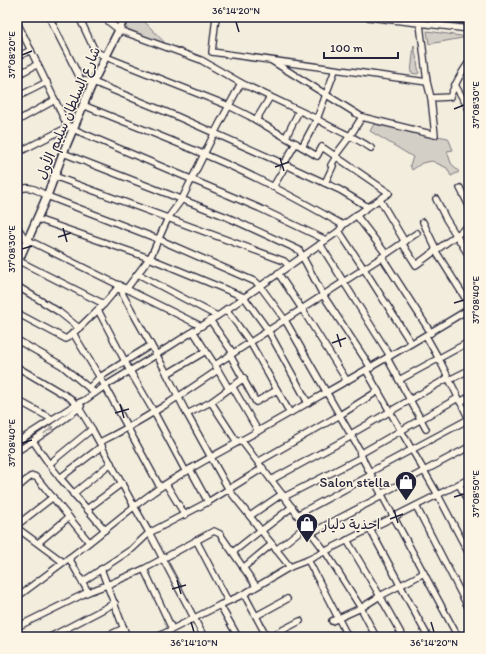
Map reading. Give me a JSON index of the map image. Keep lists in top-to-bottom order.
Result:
{
  "streets": {
    "street": ["شارع السلطان سليم الأول"]
  },
  "places": {
    "shop": ["Salon stella", "احذية دليار"]
  },
  "scale_bar": "100 m",
  "coordinates": [
    "36°14'20\"N",
    "37°08'20\"E",
    "37°08'30\"E",
    "37°08'40\"E",
    "37°08'50\"E",
    "36°14'10\"N"
  ]
}
